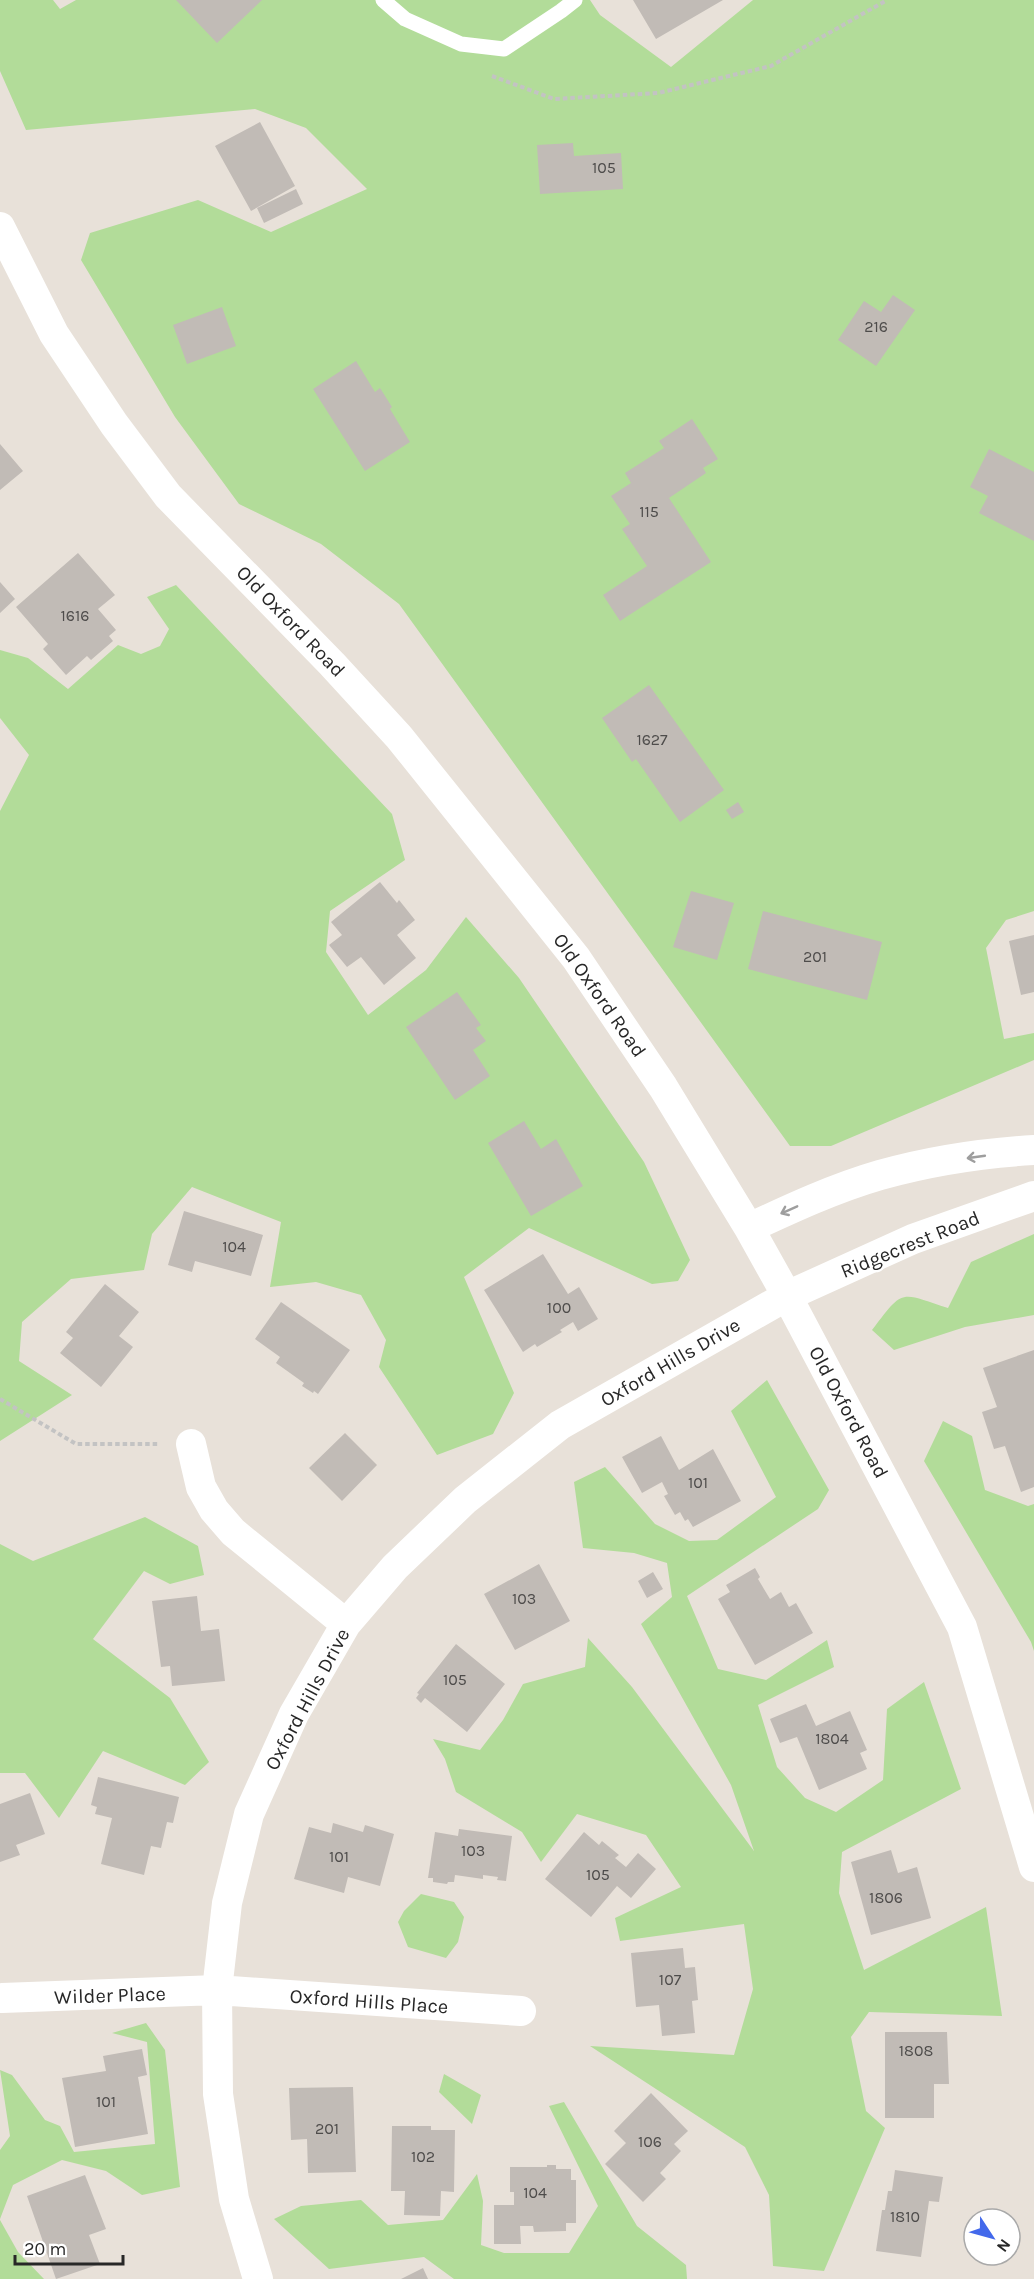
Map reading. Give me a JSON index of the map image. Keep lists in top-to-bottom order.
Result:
{
  "streets": {
    "street": [
      "Old Oxford Road",
      "Ridgecrest Road",
      "Oxford Hills Drive",
      "Wilder Place",
      "Oxford Hills Place"
    ]
  },
  "crossings": [
    ["Old Oxford Road", "Ridgecrest Road"],
    ["Old Oxford Road", "Oxford Hills Drive"],
    ["Ridgecrest Road", "Oxford Hills Drive"],
    ["Oxford Hills Drive", "Wilder Place"],
    ["Oxford Hills Drive", "Oxford Hills Place"],
    ["Wilder Place", "Oxford Hills Place"]
  ],
  "house_numbers": [
    "105",
    "216",
    "115",
    "1616",
    "1627",
    "201",
    "104",
    "100",
    "101",
    "103",
    "105",
    "1804",
    "103",
    "101",
    "105",
    "1806",
    "107",
    "1808",
    "101",
    "201",
    "106",
    "102",
    "104",
    "1810"
  ],
  "scale_bar": "20 m",
  "north": "bottom right"
}
